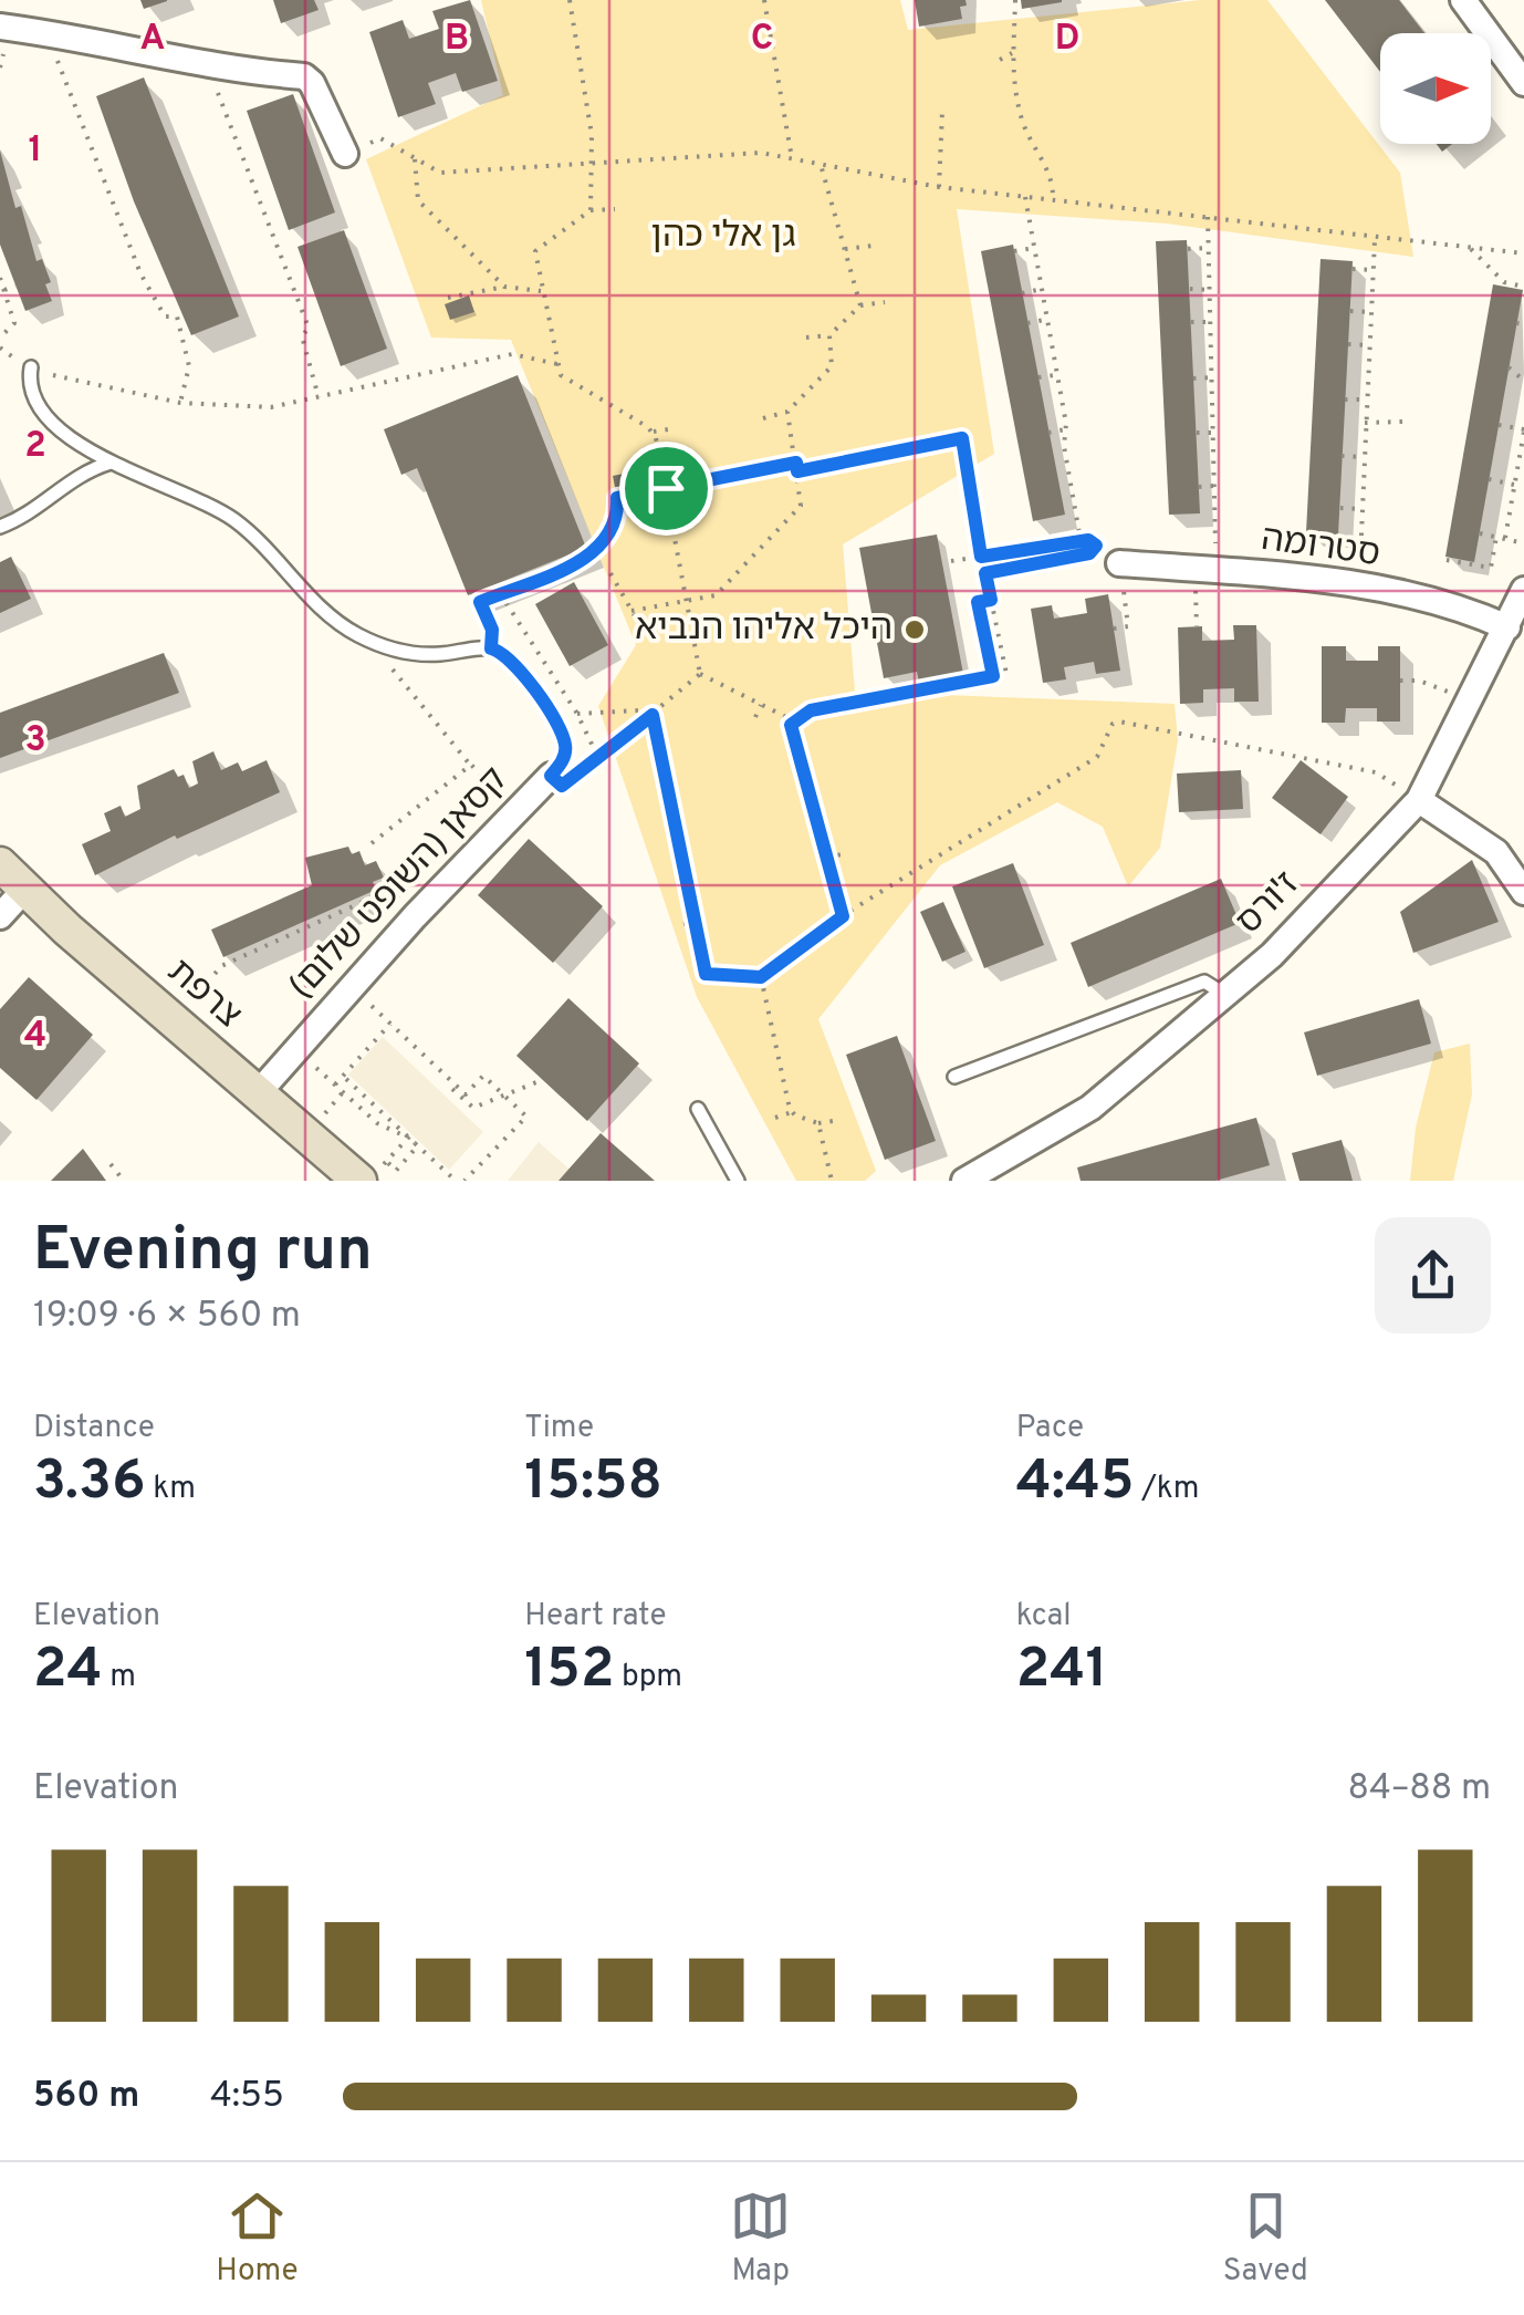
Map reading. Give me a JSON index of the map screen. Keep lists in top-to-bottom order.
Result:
{
  "streets": {
    "street": [
      "סטרומה",
      "קסאן (השופט שלום)",
      "ז'ורס",
      "צרפת"
    ]
  },
  "crossings": [
    ["סטרומה", "ז'ורס"],
    ["קסאן (השופט שלום)", "צרפת"]
  ],
  "parks": ["גן אלי כהן"],
  "places": ["היכל אליהו הנביא"],
  "north": "right",
  "page": {
    "heading": ["Evening run", "19:09 · 6 × 560 m"],
    "stats": [
      ["Distance", "3.36 km"],
      ["Time", "15:58"],
      ["Pace", "4:45 /km"],
      ["Elevation", "24 m"],
      ["Heart rate", "152 bpm"],
      ["kcal", "241"]
    ],
    "chart": ["Elevation", "84–88 m"],
    "list": [
      {
        "name": "560 m",
        "note": "4:55"
      }
    ],
    "tabs": ["Home", "Map", "Saved"]
  },
  "grid": {
    "columns": [
      "A",
      "B",
      "C",
      "D"
    ],
    "rows": [
      "1",
      "2",
      "3",
      "4"
    ]
  }
}
